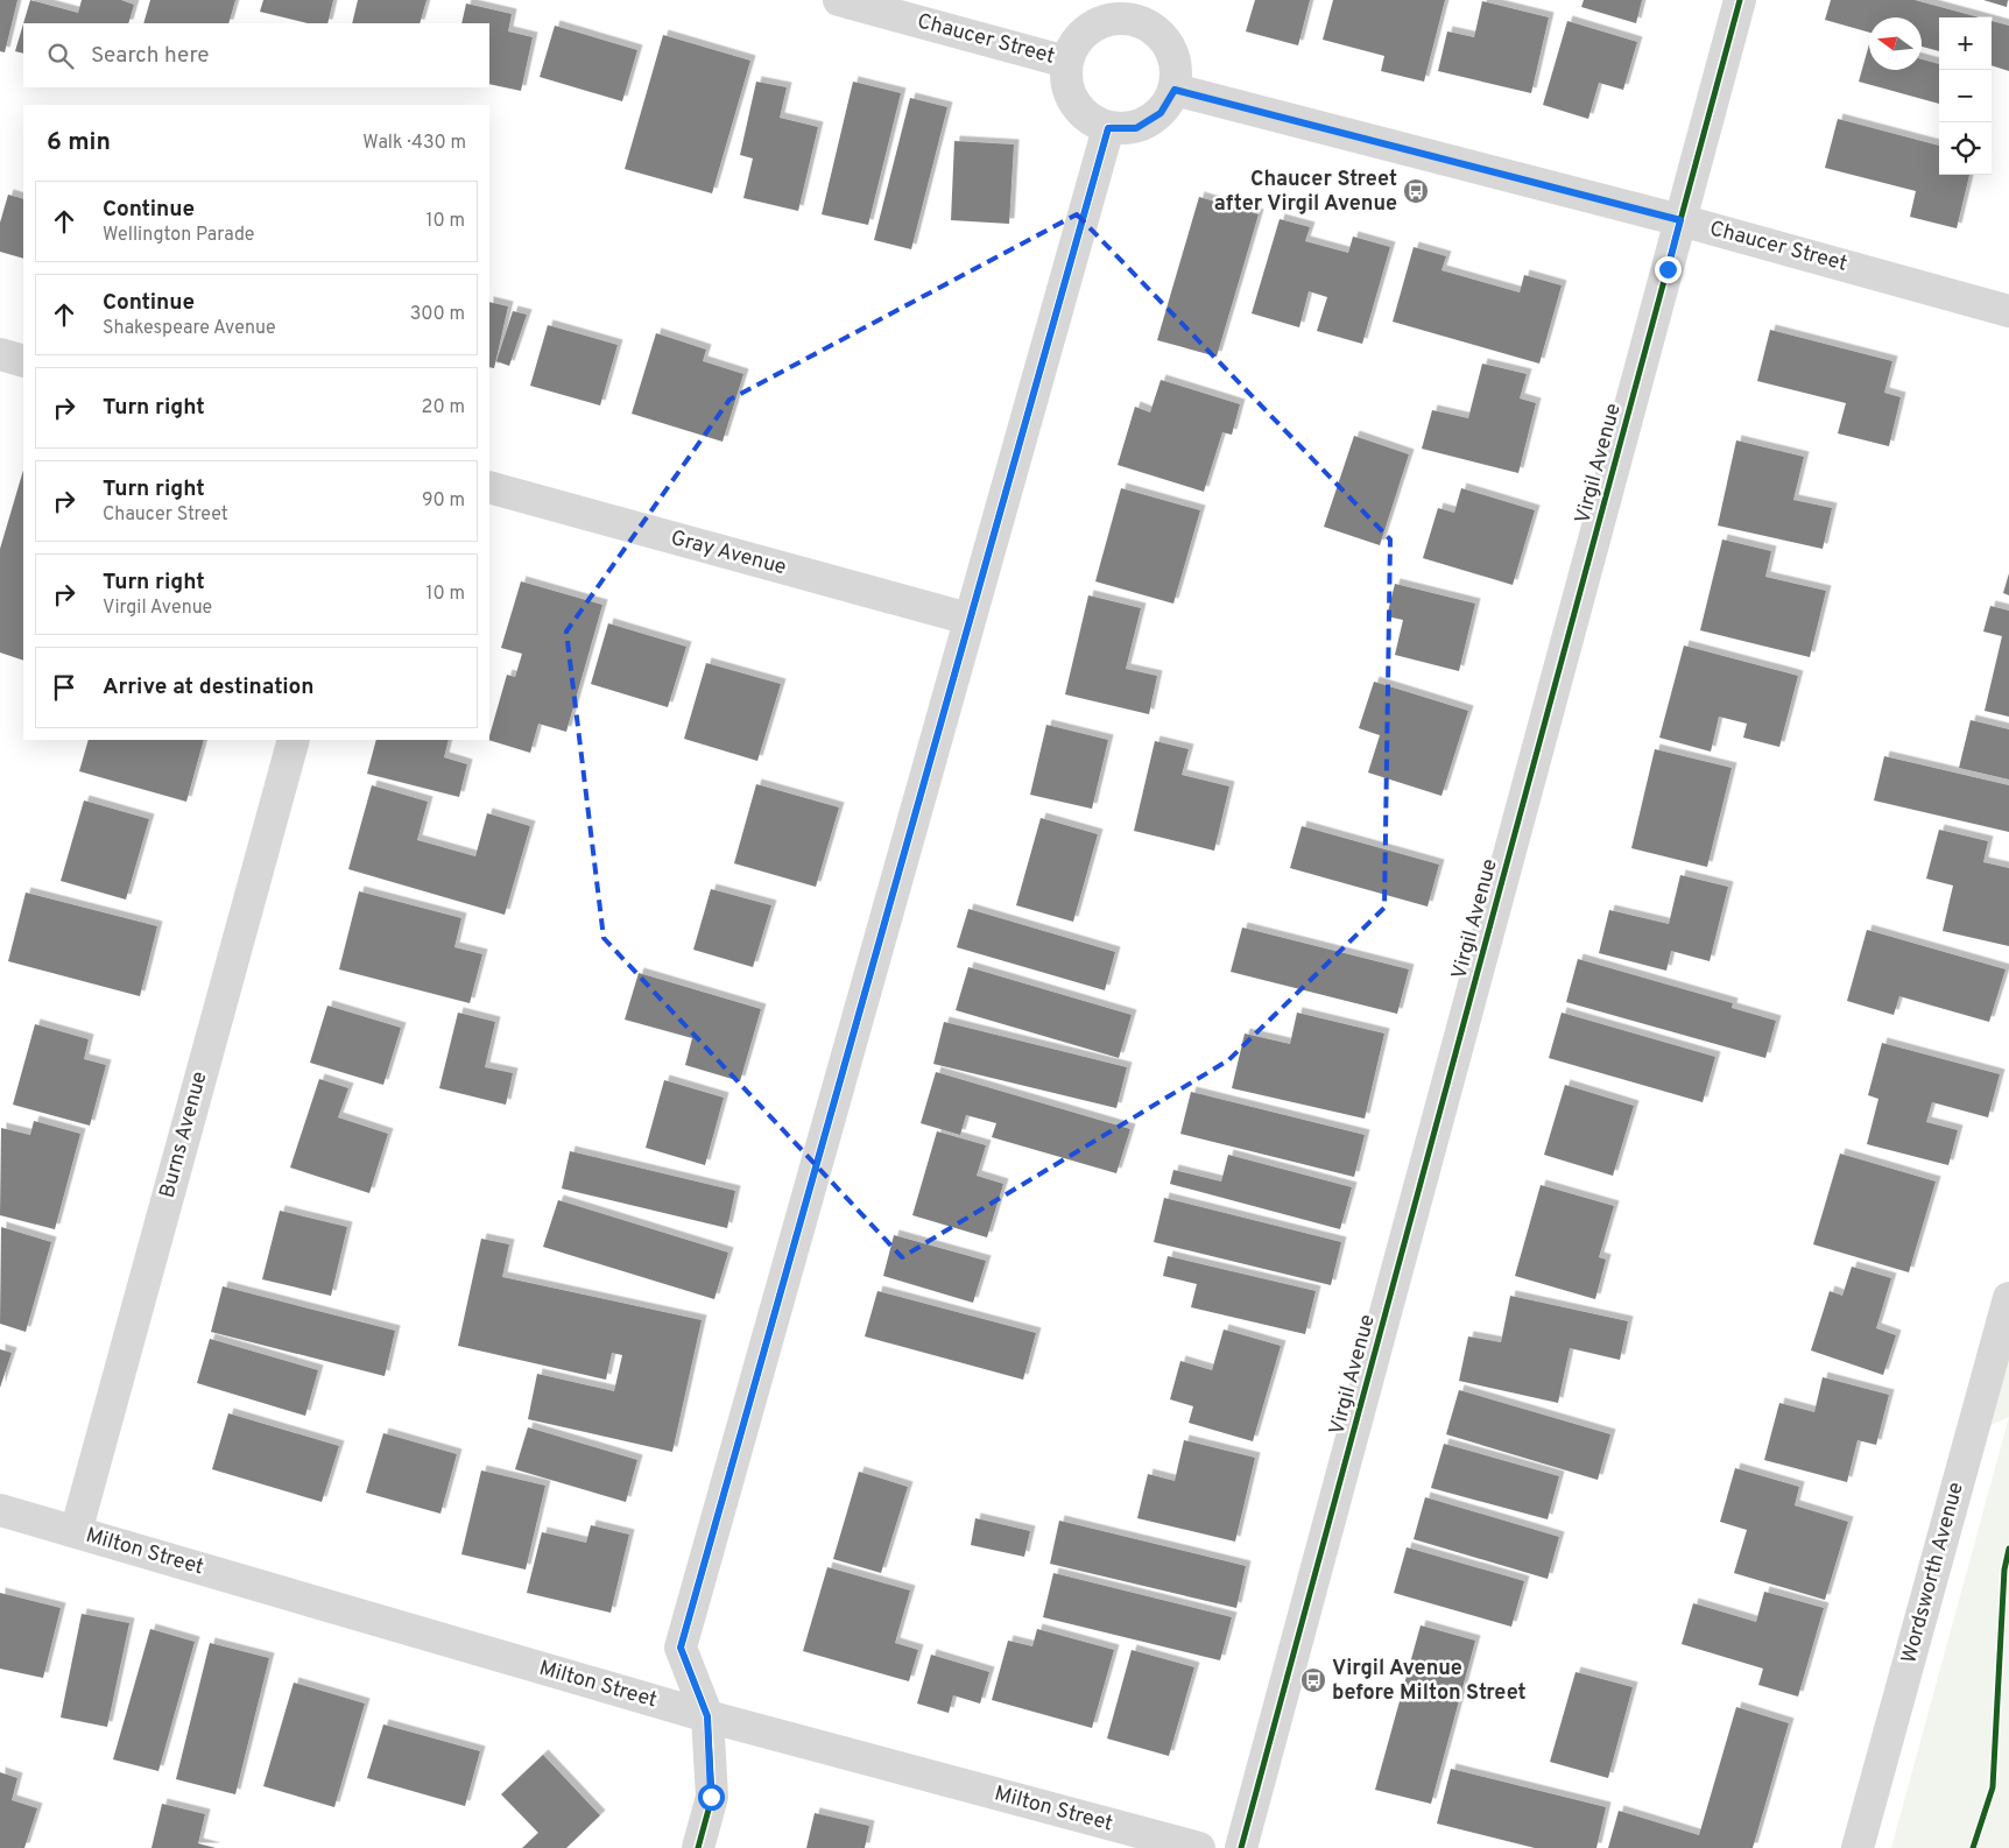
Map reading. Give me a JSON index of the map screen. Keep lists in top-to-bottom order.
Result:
{
  "streets": {
    "street": [
      "Chaucer Street",
      "Virgil Avenue",
      "Gray Avenue",
      "Burns Avenue",
      "Milton Street",
      "Wordsworth Avenue"
    ]
  },
  "crossings": [
    ["Chaucer Street", "Virgil Avenue"],
    ["Burns Avenue", "Milton Street"]
  ],
  "places": {
    "bus stop": ["Chaucer Street after Virgil Avenue", "Virgil Avenue before Milton Street"]
  },
  "north": "left",
  "page": {
    "map_buttons": ["+", "−"],
    "search": "Search here",
    "heading": ["6 min", "Walk · 430 m"],
    "list": [
      ["Continue", "Wellington Parade", "10 m"],
      ["Continue", "Shakespeare Avenue", "300 m"],
      ["Turn right", "20 m"],
      ["Turn right", "Chaucer Street", "90 m"],
      ["Turn right", "Virgil Avenue", "10 m"],
      "Arrive at destination"
    ]
  }
}
